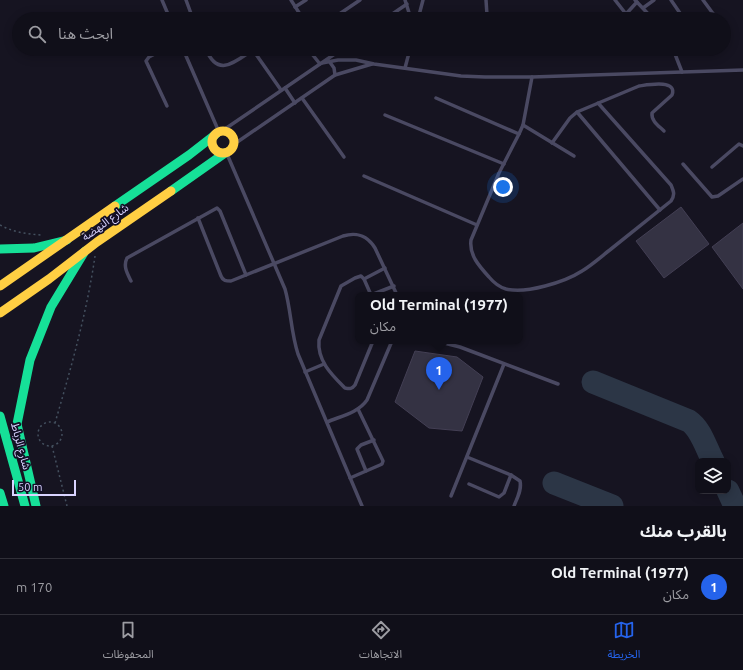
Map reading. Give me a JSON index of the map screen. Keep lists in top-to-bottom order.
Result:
{
  "streets": {
    "main road": ["شارع النهضة", "شارع الرباط"]
  },
  "scale_bar": "50 m",
  "page": {
    "search": "ابحث هنا",
    "popup": ["Old Terminal (1977)", "مكان"],
    "pins": "1",
    "scale": "50 m",
    "heading": "بالقرب منك",
    "list": [
      {
        "mark": "1",
        "name": "Old Terminal (1977)",
        "note": "مكان",
        "value": "170 m"
      }
    ],
    "nav": ["الخريطة", "الاتجاهات", "المحفوظات"]
  }
}
